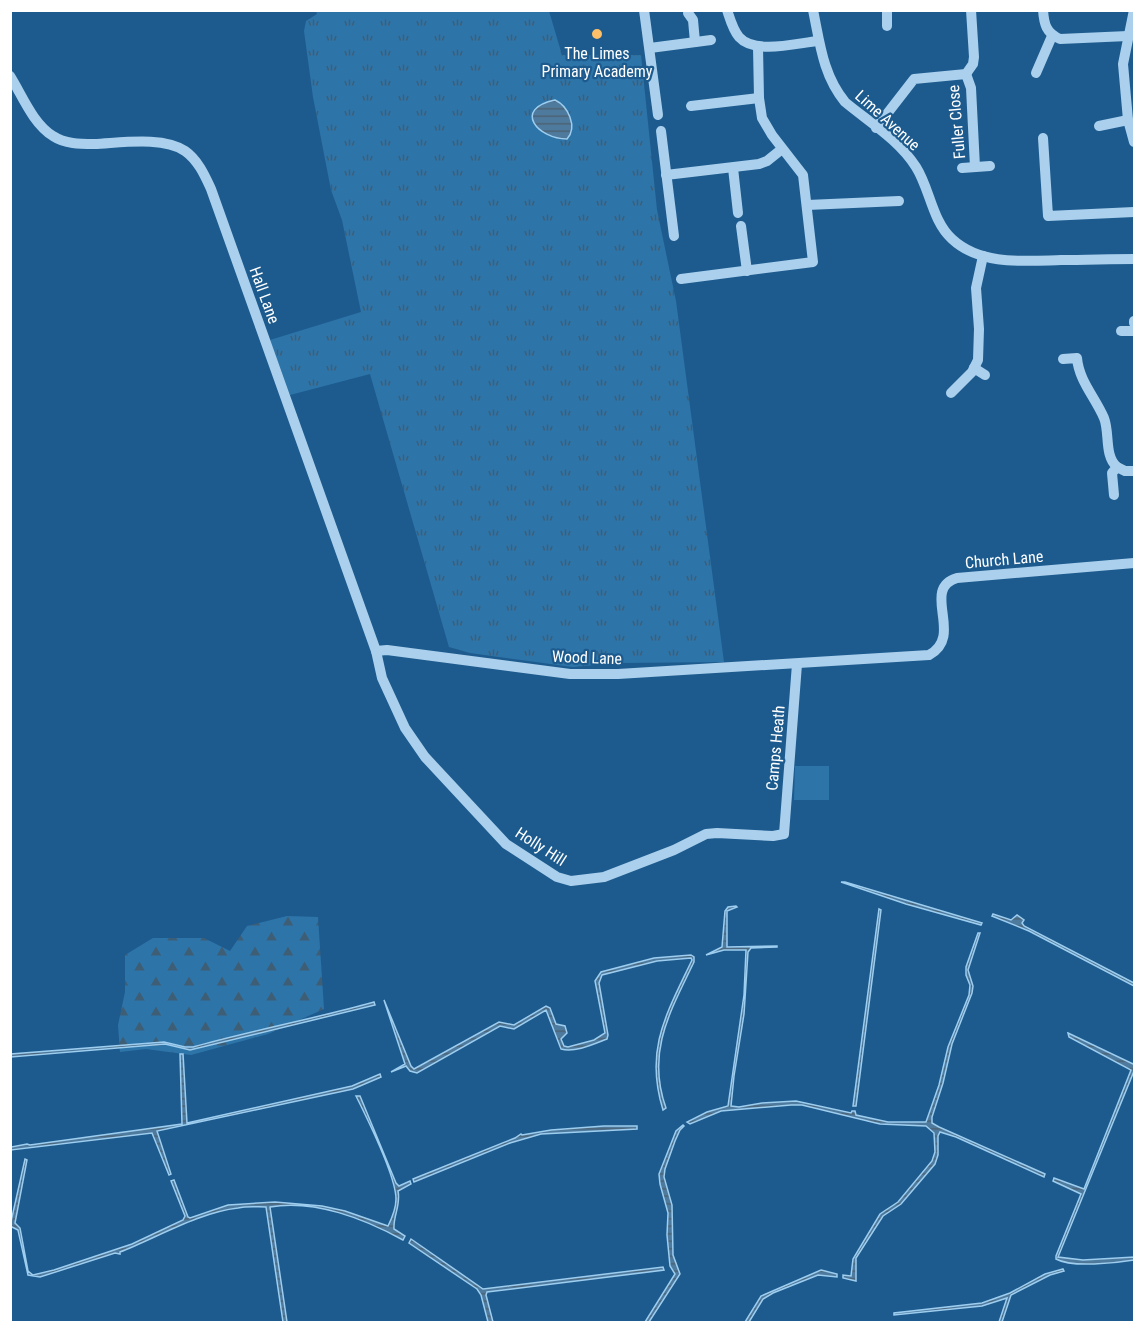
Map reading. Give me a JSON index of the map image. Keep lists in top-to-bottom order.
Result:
{
  "streets": {
    "street": [
      "Lime Avenue",
      "Fuller Close",
      "Hall Lane",
      "Church Lane",
      "Wood Lane",
      "Camps Heath",
      "Holly Hill"
    ]
  },
  "crossings": [
    ["Hall Lane", "Wood Lane"],
    ["Hall Lane", "Holly Hill"],
    ["Church Lane", "Wood Lane"],
    ["Church Lane", "Camps Heath"],
    ["Wood Lane", "Camps Heath"],
    ["Wood Lane", "Holly Hill"],
    ["Camps Heath", "Holly Hill"]
  ],
  "places": ["The Limes Primary Academy"]
}
